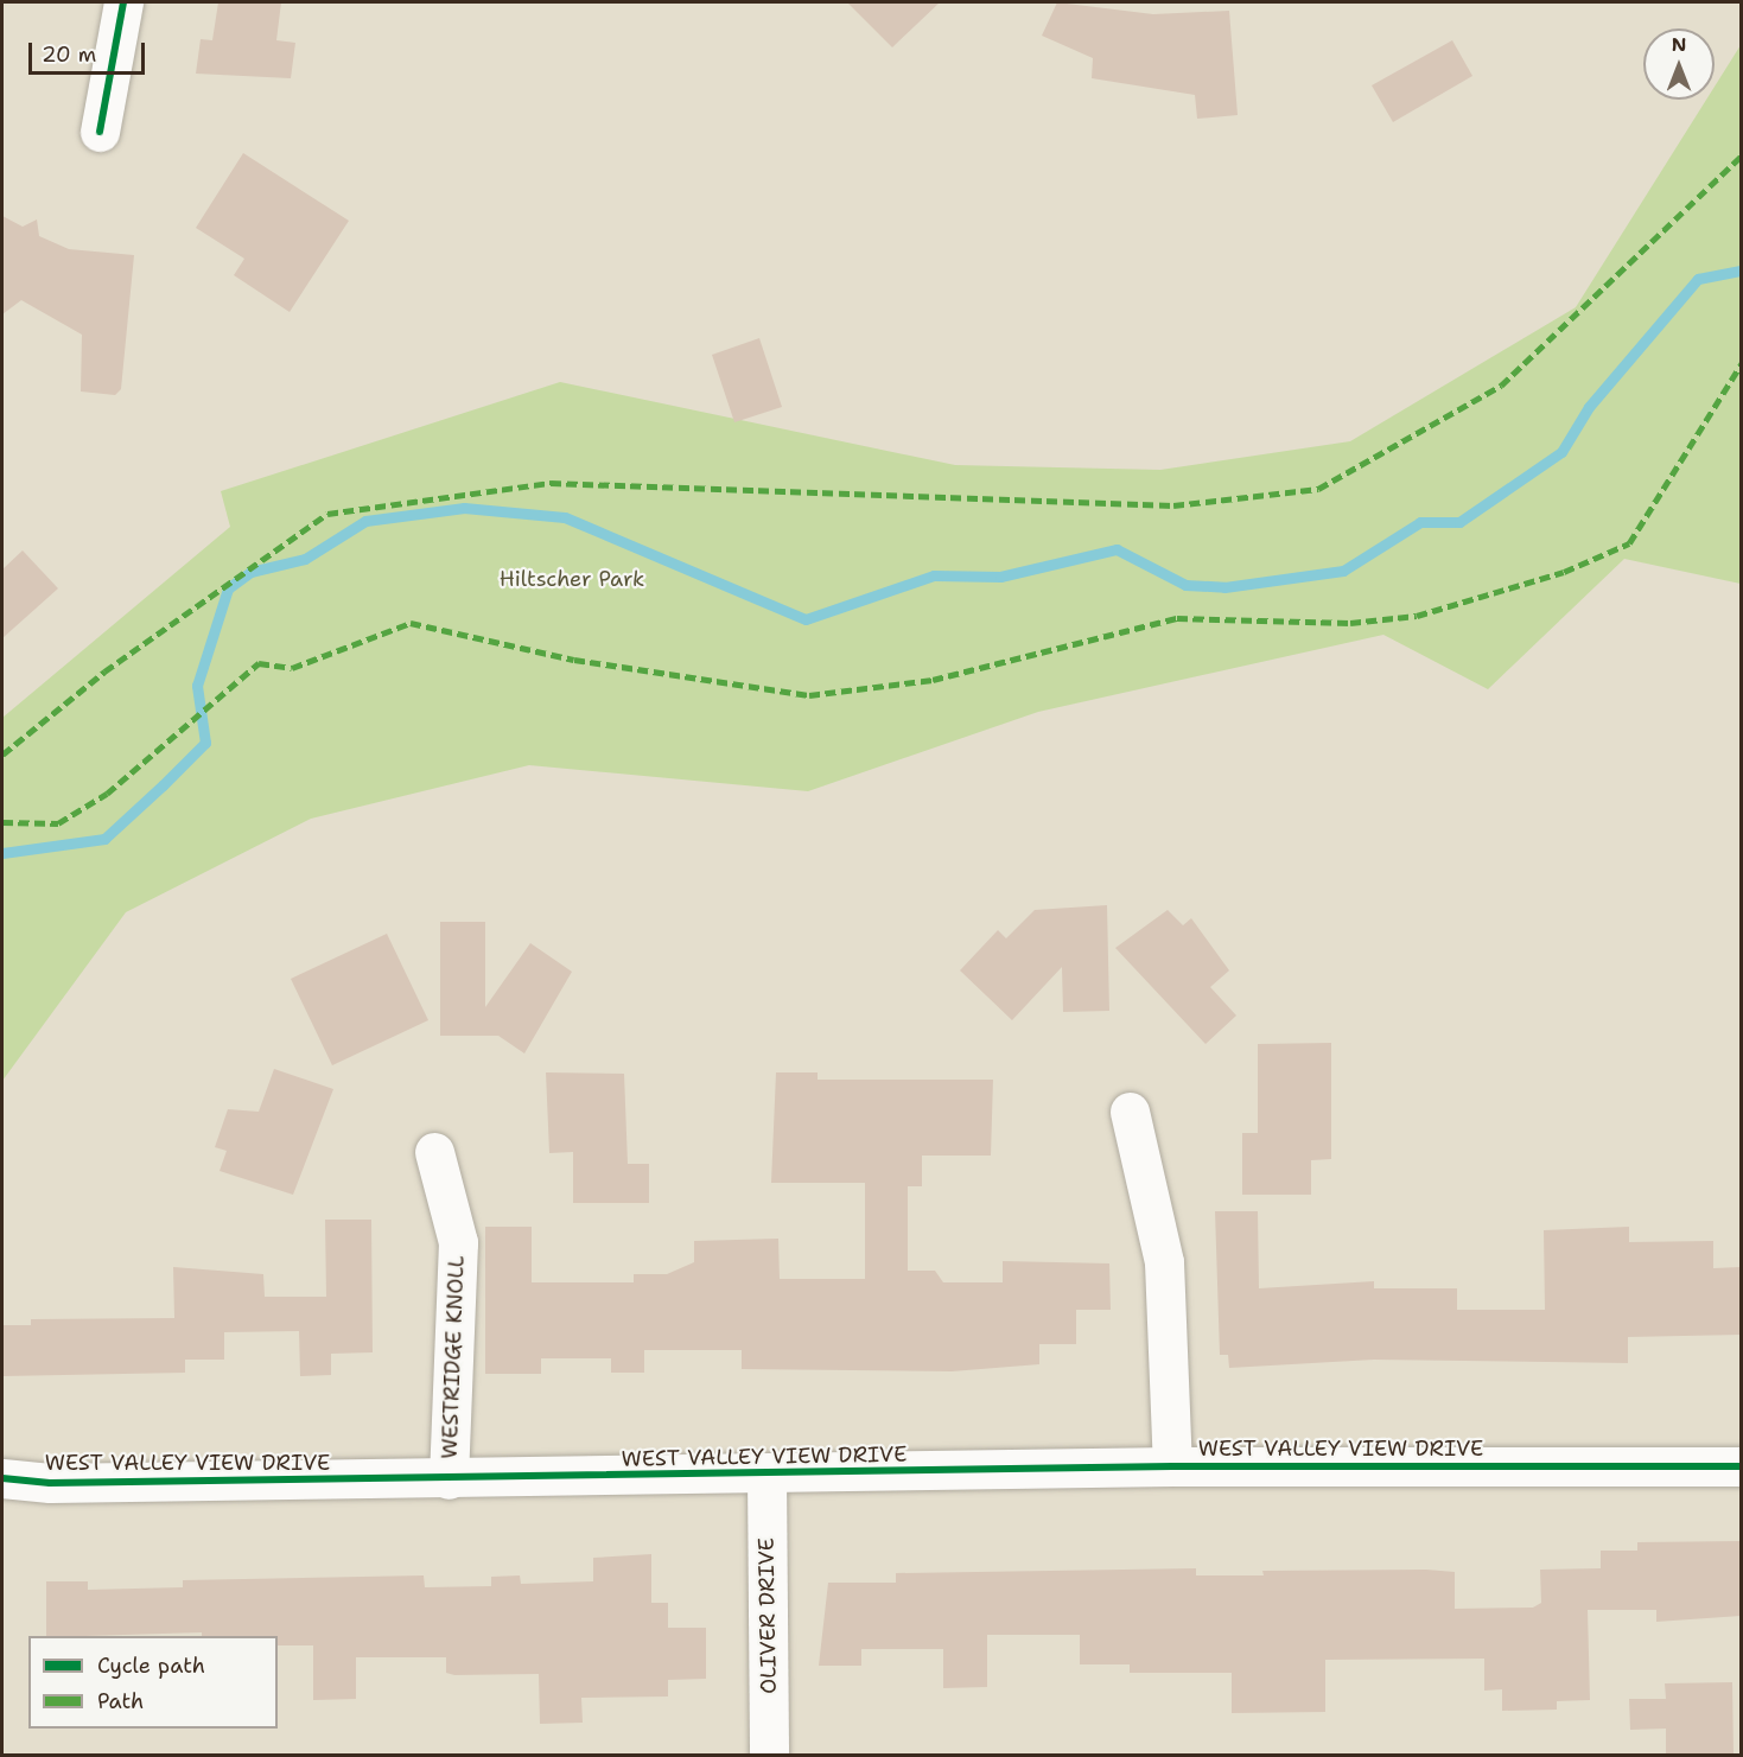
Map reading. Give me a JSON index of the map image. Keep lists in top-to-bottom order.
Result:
{
  "streets": {
    "street": ["WESTRIDGE KNOLL", "WEST VALLEY VIEW DRIVE", "OLIVER DRIVE"]
  },
  "crossings": [
    ["WESTRIDGE KNOLL", "WEST VALLEY VIEW DRIVE"],
    ["WEST VALLEY VIEW DRIVE", "OLIVER DRIVE"]
  ],
  "parks": ["Hiltscher Park"],
  "legend": ["Cycle path", "Path"],
  "scale_bar": "20 m",
  "north": "top"
}
